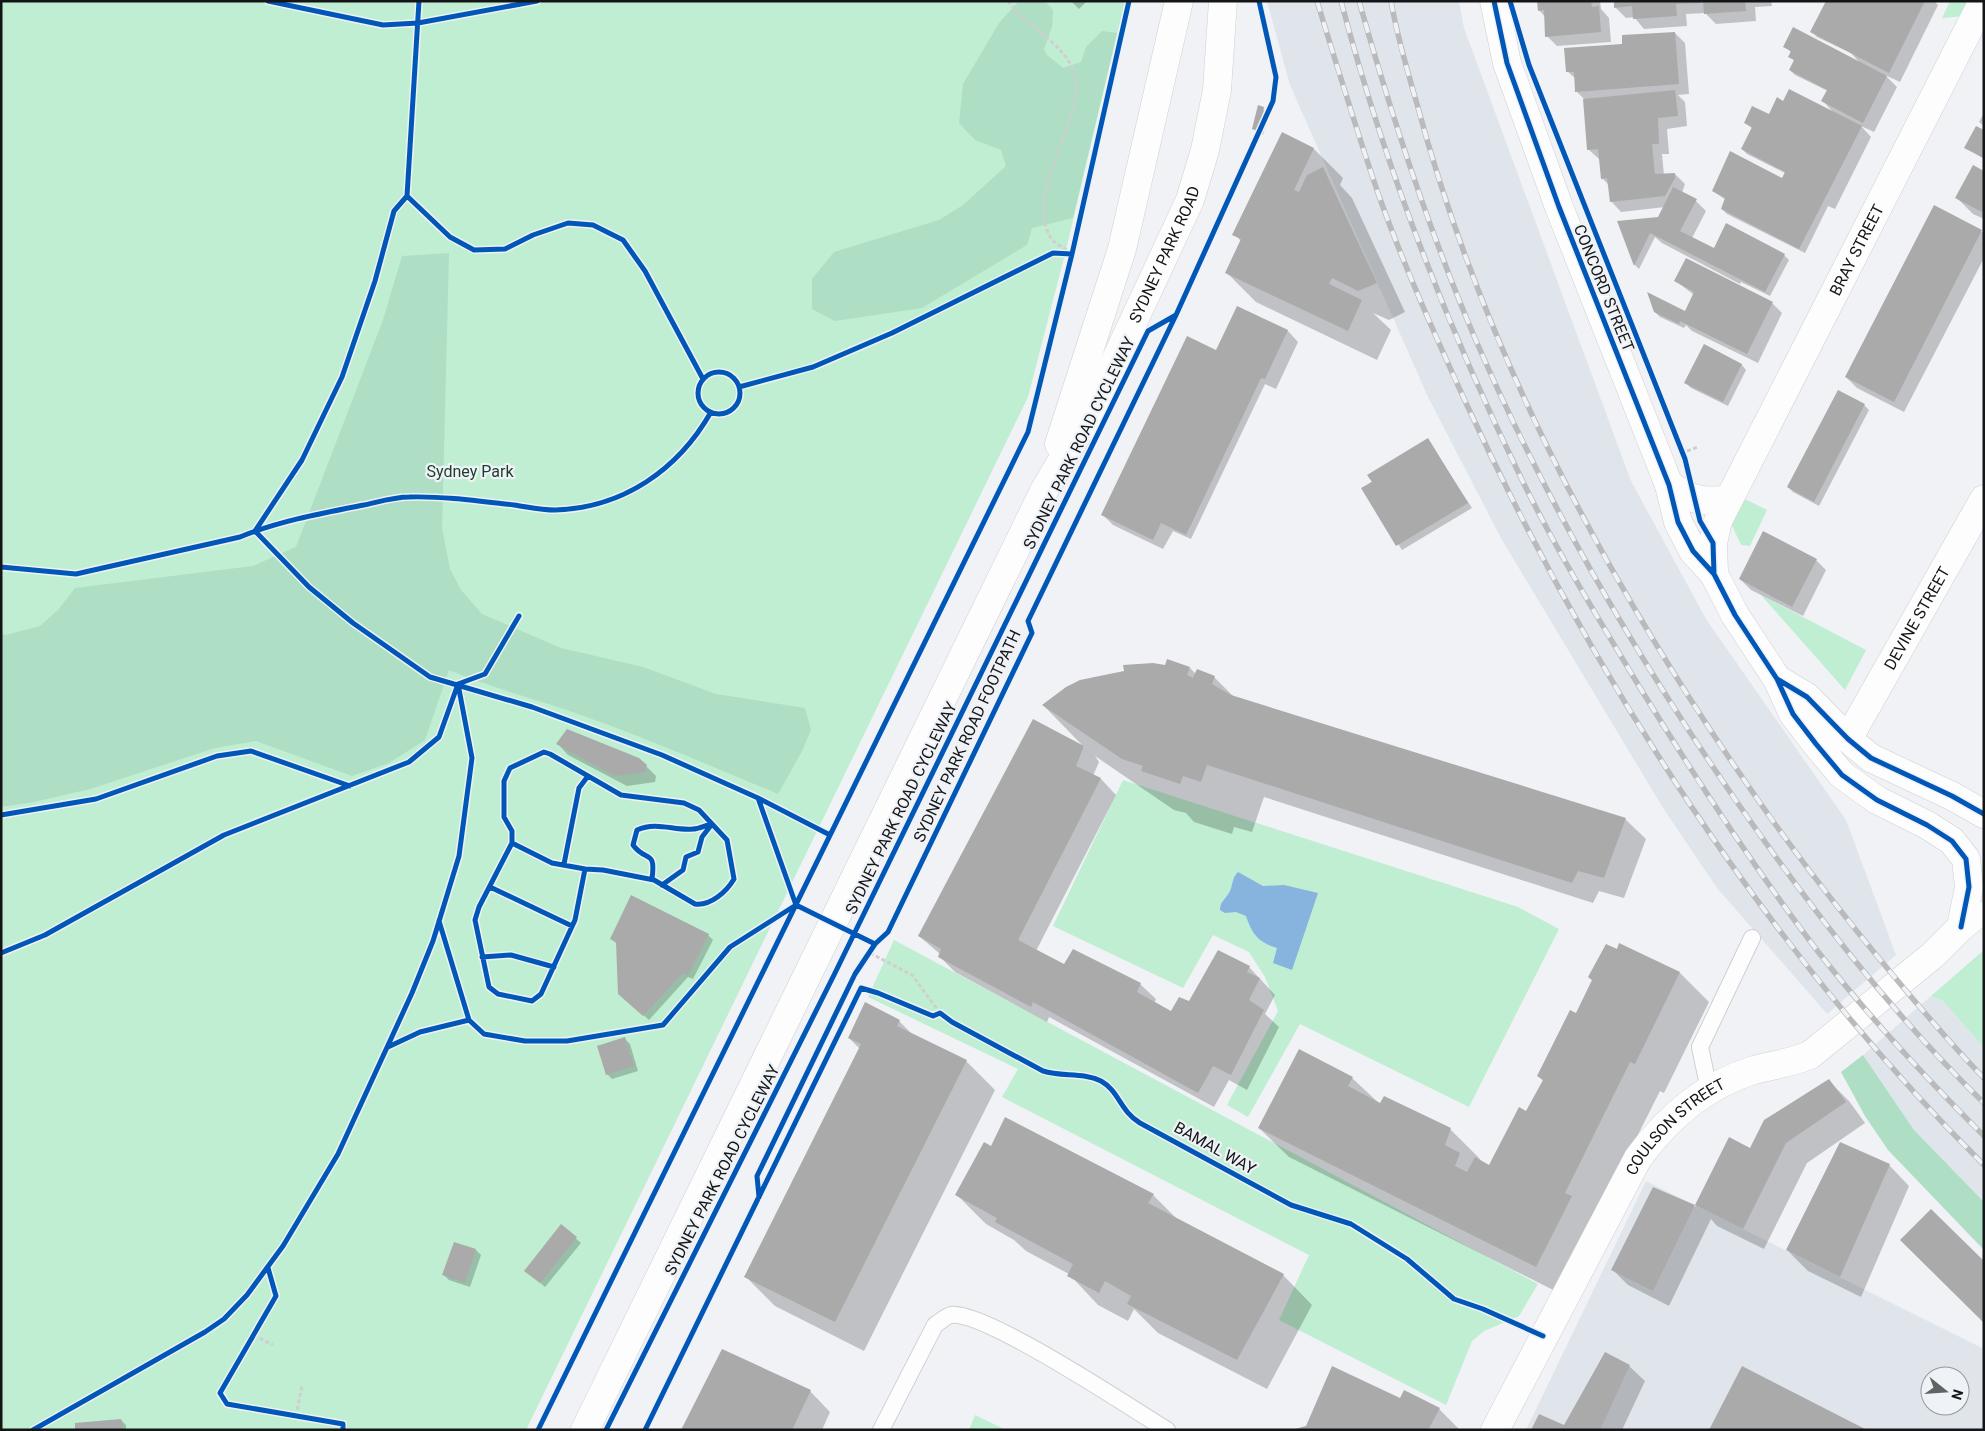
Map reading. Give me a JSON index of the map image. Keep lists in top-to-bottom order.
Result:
{
  "streets": {
    "street": [
      "BRAY STREET",
      "SYDNEY PARK ROAD",
      "CONCORD STREET",
      "DEVINE STREET",
      "COULSON STREET"
    ],
    "cycle path": ["SYDNEY PARK ROAD CYCLEWAY", "SYDNEY PARK ROAD FOOTPATH", "BAMAL WAY"]
  },
  "crossings": [
    ["BRAY STREET", "CONCORD STREET"]
  ],
  "parks": ["Sydney Park"],
  "north": "right"
}
